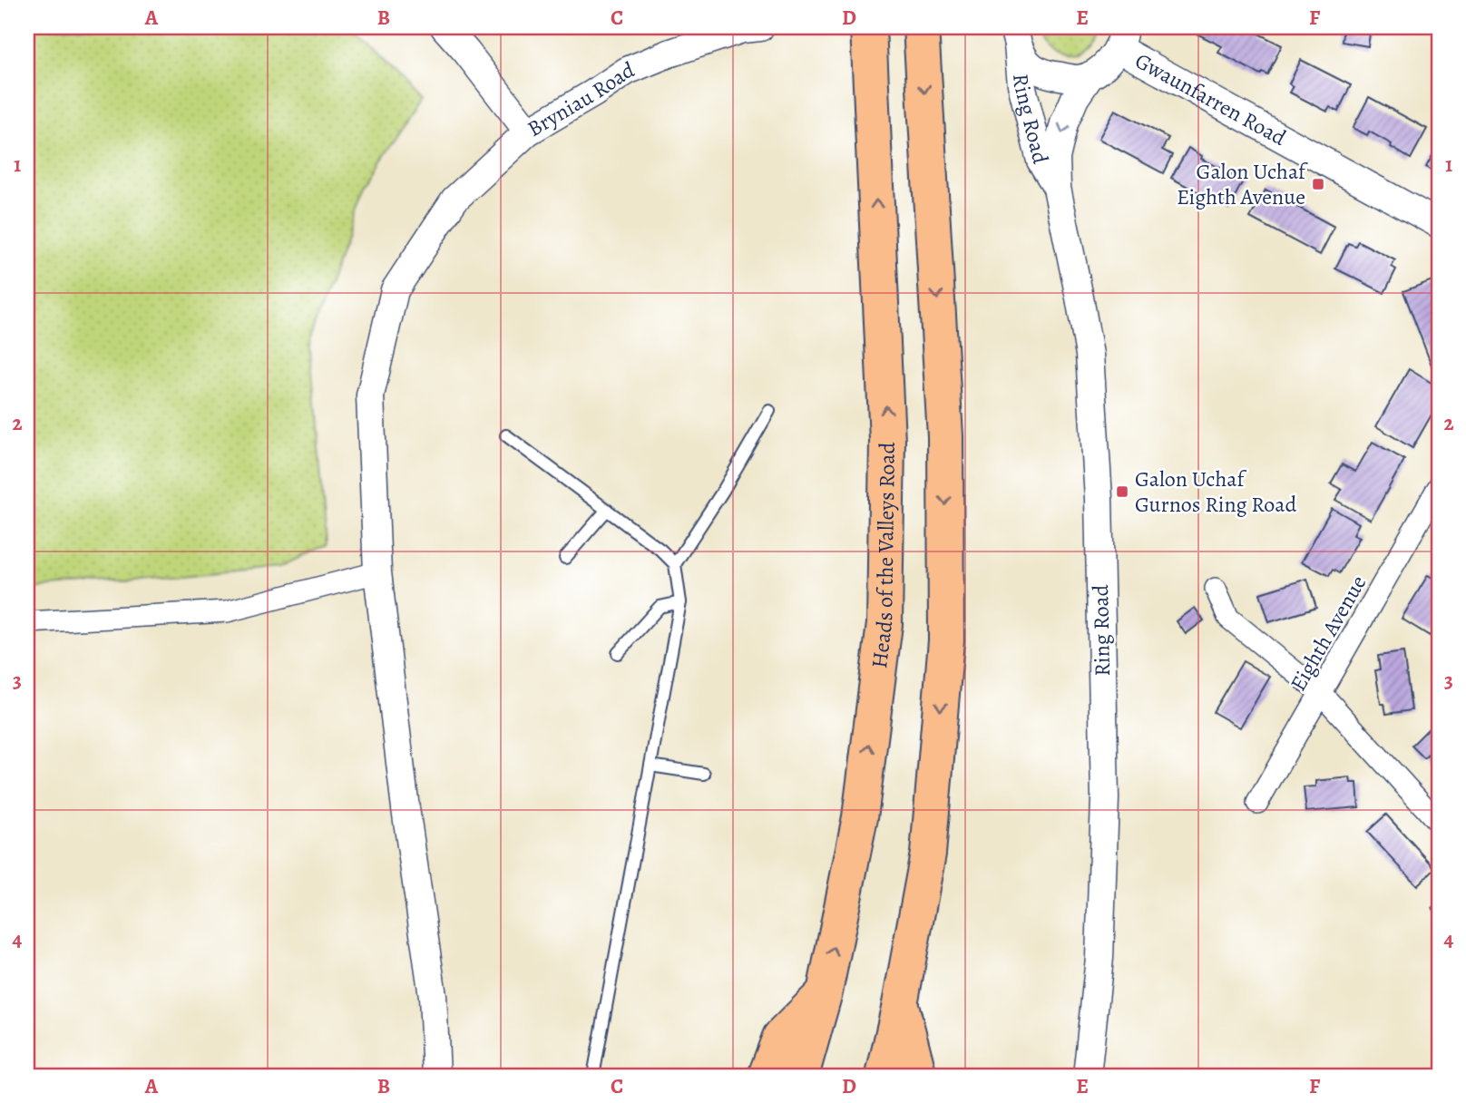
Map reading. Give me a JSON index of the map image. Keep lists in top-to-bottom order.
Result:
{
  "streets": {
    "highway": ["Heads of the Valleys Road"],
    "street": [
      "Bryniau Road",
      "Gwaunfarren Road",
      "Ring Road",
      "Eighth Avenue"
    ]
  },
  "crossings": [
    ["Gwaunfarren Road", "Ring Road"]
  ],
  "places": {
    "transit": ["Galon Uchaf Eighth Avenue", "Galon Uchaf Gurnos Ring Road"]
  },
  "grid": {
    "columns": [
      "A",
      "B",
      "C",
      "D",
      "E",
      "F"
    ],
    "rows": [
      "1",
      "2",
      "3",
      "4"
    ]
  }
}
